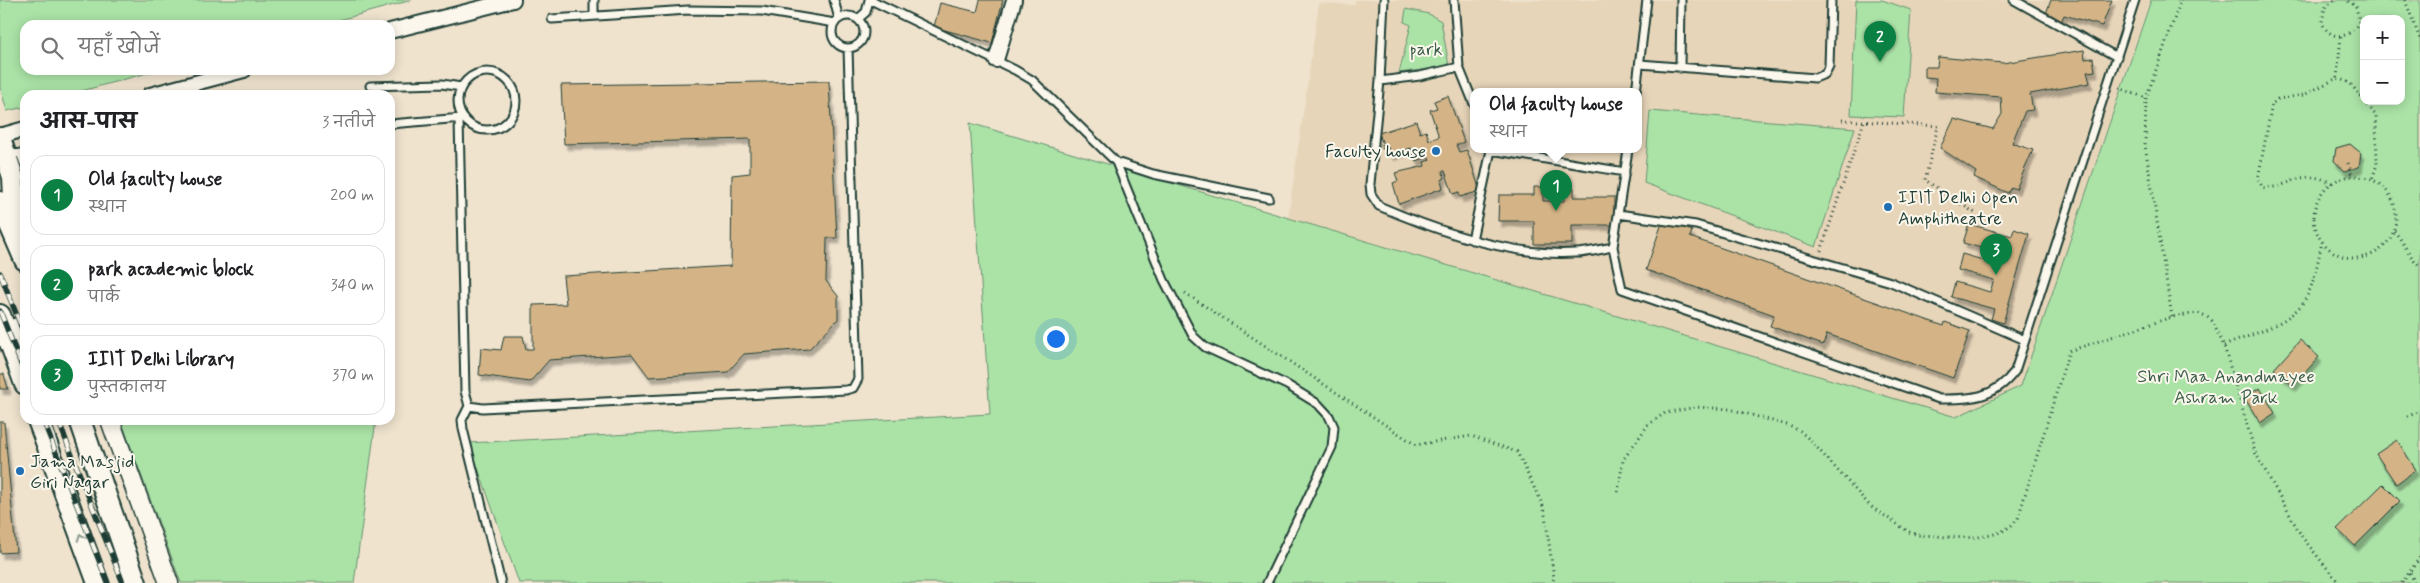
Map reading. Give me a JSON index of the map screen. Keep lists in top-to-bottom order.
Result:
{
  "parks": ["park", "Shri Maa Anandmayee Ashram Park"],
  "places": ["Faculty house", "IIIT Delhi Open Amphitheatre", "Jama Masjid Giri Nagar"],
  "page": {
    "map_buttons": ["+", "−"],
    "search": "यहाँ खोजें",
    "pins": ["2", "1", "3"],
    "popup": ["Old faculty house", "स्थान"],
    "heading": ["आस-पास", "3 नतीजे"],
    "list": [
      {
        "mark": "1",
        "name": "Old faculty house",
        "note": "स्थान",
        "value": "200 m"
      },
      {
        "mark": "2",
        "name": "park academic block",
        "note": "पार्क",
        "value": "340 m"
      },
      {
        "mark": "3",
        "name": "IIIT Delhi Library",
        "note": "पुस्तकालय",
        "value": "370 m"
      }
    ]
  }
}
